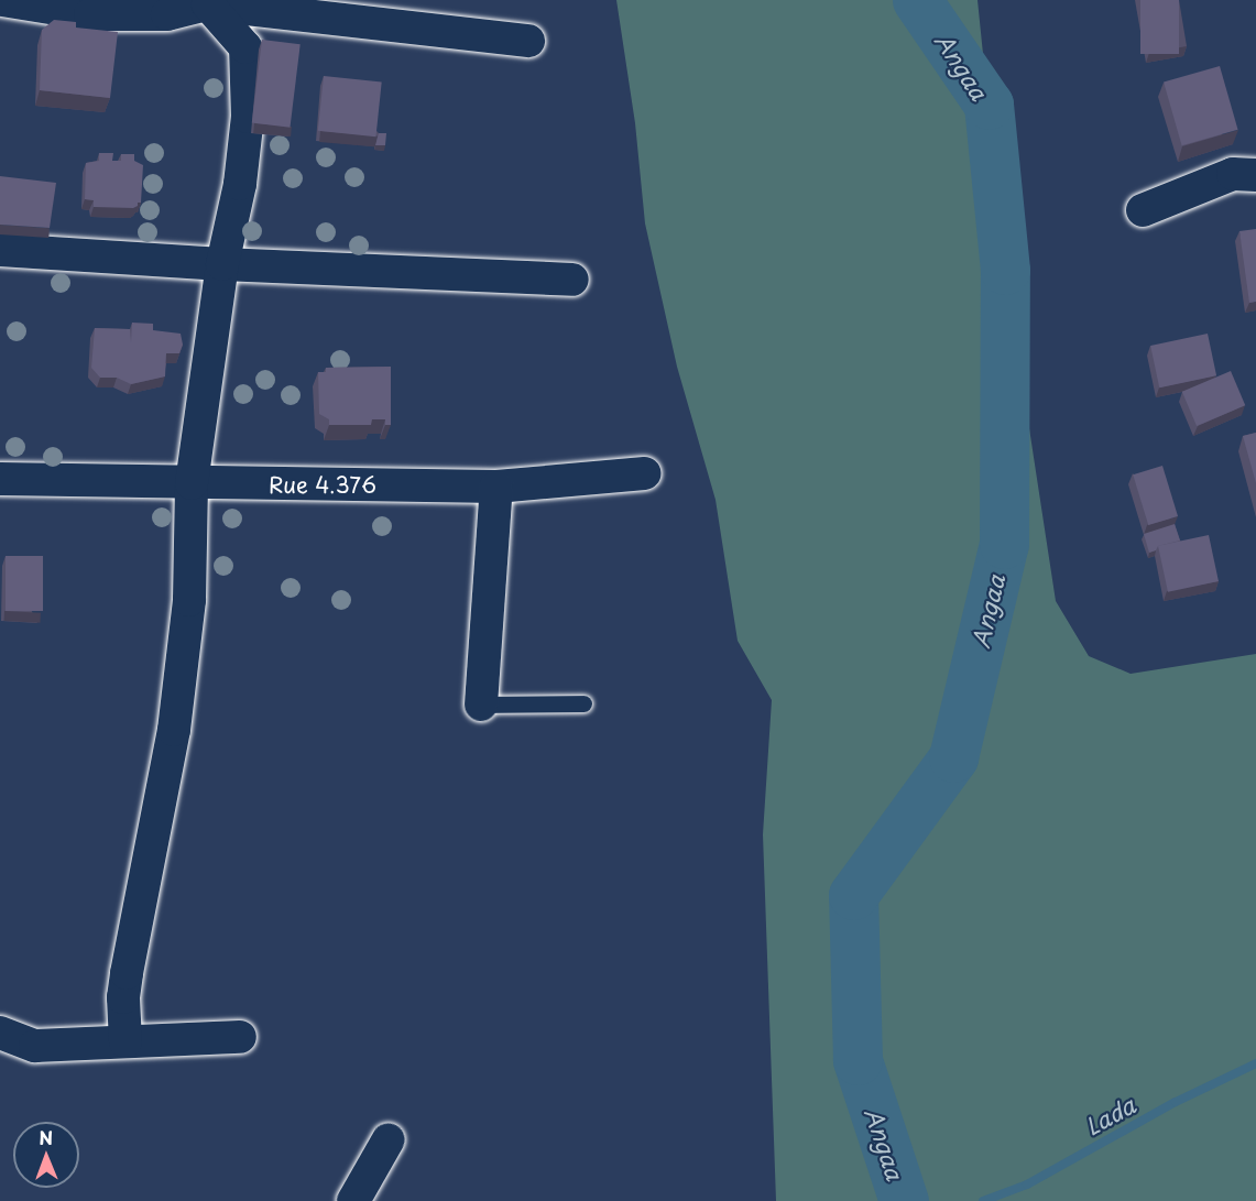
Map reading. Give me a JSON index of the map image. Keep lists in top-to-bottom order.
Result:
{
  "streets": {
    "street": ["Rue 4.376"]
  },
  "water": ["Angaa", "Lada"],
  "north": "top"
}
